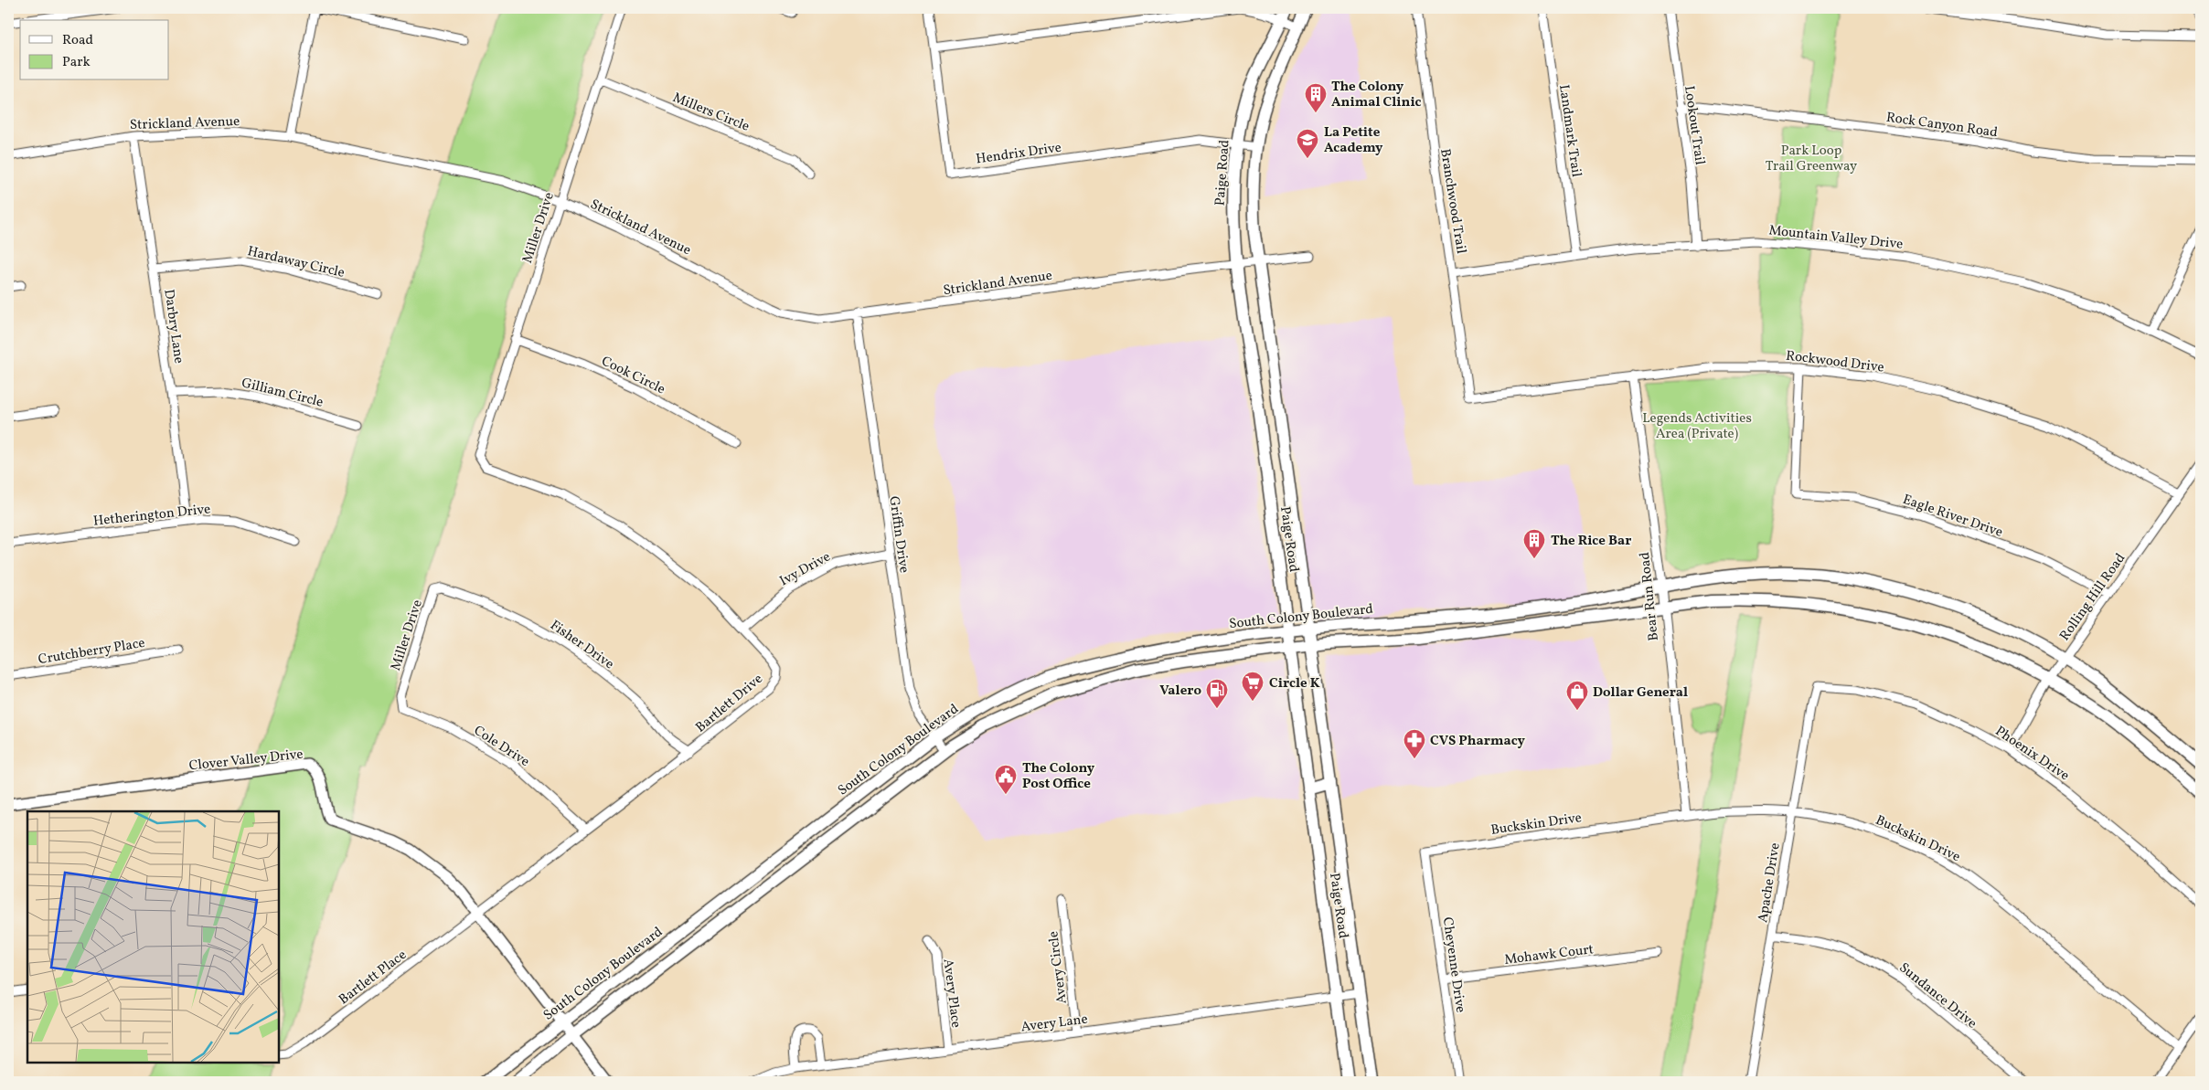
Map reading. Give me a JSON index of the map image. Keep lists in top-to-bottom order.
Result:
{
  "streets": {
    "main road": ["Paige Road", "South Colony Boulevard"],
    "street": [
      "Millers Circle",
      "Strickland Avenue",
      "Rock Canyon Road",
      "Lookout Trail",
      "Landmark Trail",
      "Hendrix Drive",
      "Branchwood Trail",
      "Miller Drive",
      "Mountain Valley Drive",
      "Hardaway Circle",
      "Darbry Lane",
      "Rockwood Drive",
      "Cook Circle",
      "Gilliam Circle",
      "Hetherington Drive",
      "Eagle River Drive",
      "Griffin Drive",
      "Ivy Drive",
      "Bear Run Road",
      "Rolling Hill Road",
      "Fisher Drive",
      "Crutchberry Place",
      "Bartlett Drive",
      "Cole Drive",
      "Phoenix Drive",
      "Clover Valley Drive",
      "Buckskin Drive",
      "Apache Drive",
      "Mohawk Court",
      "Cheyenne Drive",
      "Avery Circle",
      "Bartlett Place",
      "Avery Place",
      "Sundance Drive",
      "Avery Lane"
    ]
  },
  "crossings": [
    ["Millers Circle", "Miller Drive"],
    ["Strickland Avenue", "Paige Road"],
    ["Strickland Avenue", "Miller Drive"],
    ["Strickland Avenue", "Darbry Lane"],
    ["Strickland Avenue", "Griffin Drive"],
    ["Rock Canyon Road", "Lookout Trail"],
    ["Lookout Trail", "Mountain Valley Drive"],
    ["Landmark Trail", "Mountain Valley Drive"],
    ["Hendrix Drive", "Paige Road"],
    ["Paige Road", "South Colony Boulevard"],
    ["Paige Road", "Avery Lane"],
    ["Branchwood Trail", "Mountain Valley Drive"],
    ["Branchwood Trail", "Rockwood Drive"],
    ["Miller Drive", "Cook Circle"],
    ["Miller Drive", "Fisher Drive"],
    ["Miller Drive", "Bartlett Drive"],
    ["Miller Drive", "Cole Drive"],
    ["Hardaway Circle", "Darbry Lane"],
    ["Darbry Lane", "Gilliam Circle"],
    ["Darbry Lane", "Hetherington Drive"],
    ["Rockwood Drive", "Eagle River Drive"],
    ["Rockwood Drive", "Bear Run Road"],
    ["Rockwood Drive", "Rolling Hill Road"],
    ["Eagle River Drive", "Rolling Hill Road"],
    ["Griffin Drive", "Ivy Drive"],
    ["Griffin Drive", "South Colony Boulevard"],
    ["Ivy Drive", "Bartlett Drive"],
    ["Bear Run Road", "South Colony Boulevard"],
    ["Bear Run Road", "Buckskin Drive"],
    ["Rolling Hill Road", "South Colony Boulevard"],
    ["Rolling Hill Road", "Phoenix Drive"],
    ["South Colony Boulevard", "Clover Valley Drive"],
    ["Fisher Drive", "Bartlett Drive"],
    ["Bartlett Drive", "Cole Drive"],
    ["Bartlett Drive", "Clover Valley Drive"],
    ["Bartlett Drive", "Bartlett Place"],
    ["Phoenix Drive", "Apache Drive"],
    ["Clover Valley Drive", "Bartlett Place"],
    ["Buckskin Drive", "Apache Drive"],
    ["Buckskin Drive", "Cheyenne Drive"],
    ["Apache Drive", "Sundance Drive"],
    ["Mohawk Court", "Cheyenne Drive"],
    ["Avery Circle", "Avery Lane"],
    ["Avery Place", "Avery Lane"]
  ],
  "parks": ["Park Loop Trail Greenway", "Legends Activities Area (Private)"],
  "places": {
    "building": ["The Colony Animal Clinic", "The Rice Bar"],
    "school or university": ["La Petite Academy"],
    "supermarket": ["Circle K"],
    "fuel station": ["Valero"],
    "shop": ["Dollar General"],
    "pharmacy": ["CVS Pharmacy"],
    "public building": ["The Colony Post Office"]
  },
  "legend": ["Road", "Park"]
}
